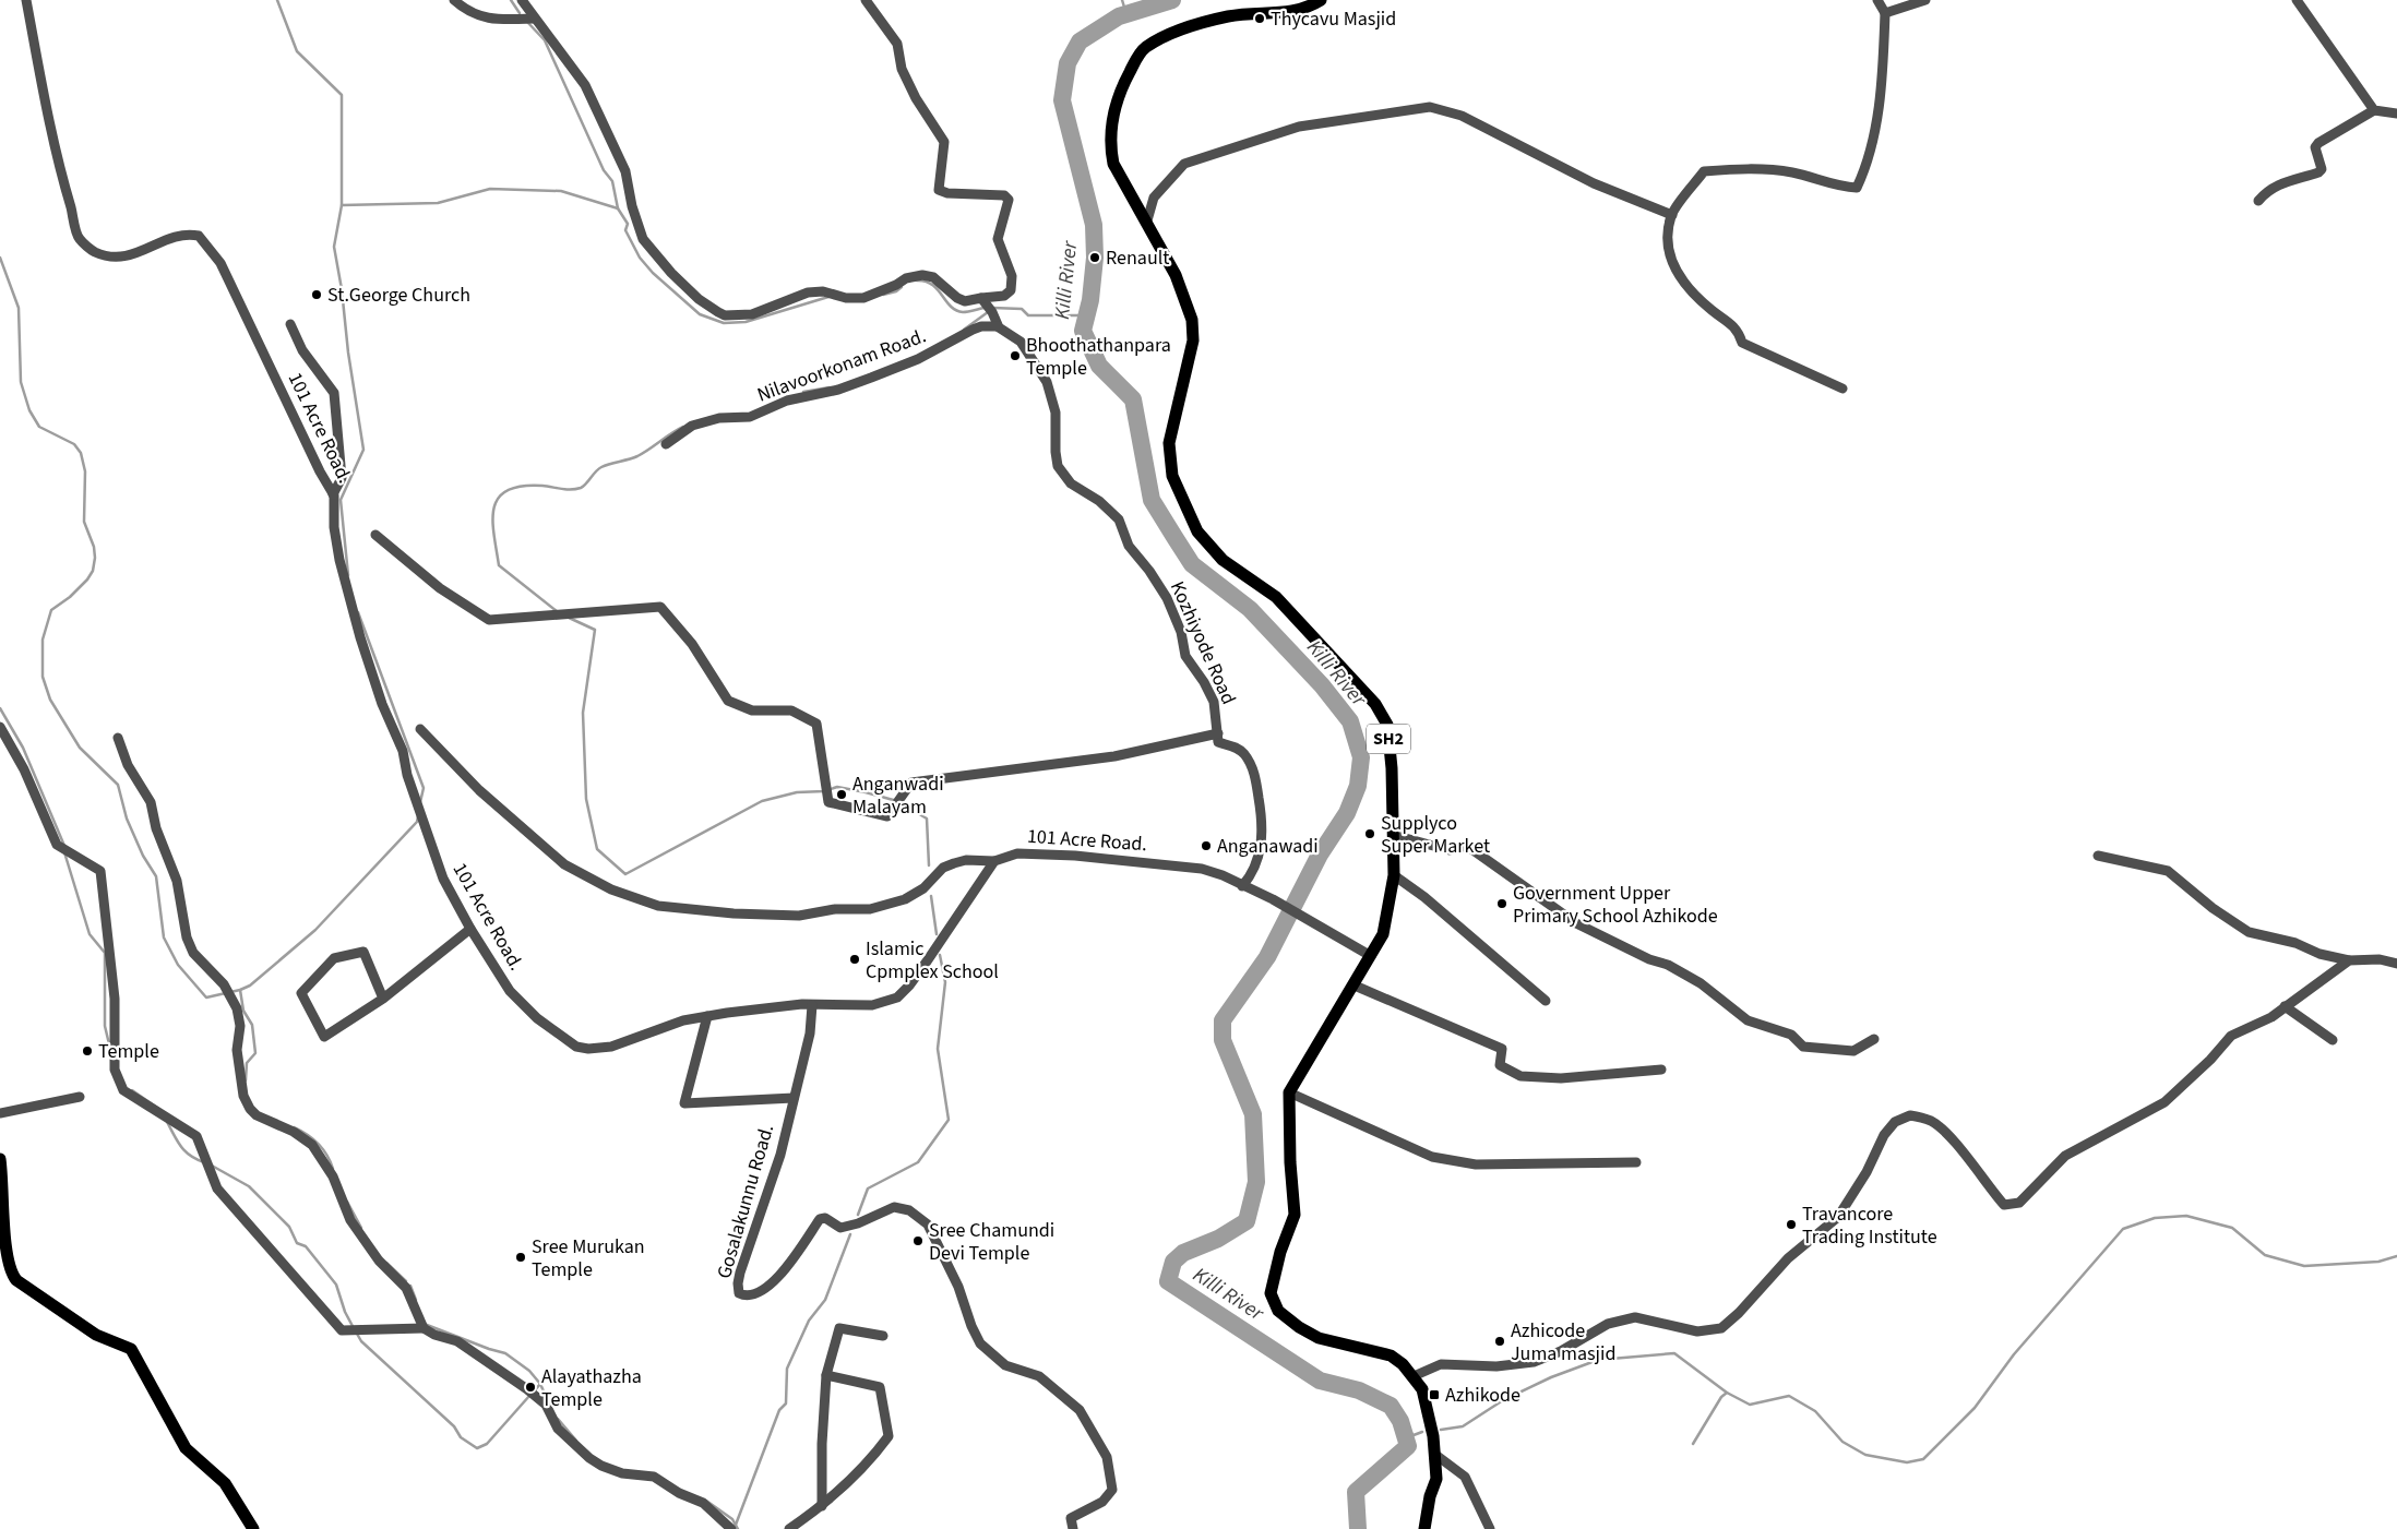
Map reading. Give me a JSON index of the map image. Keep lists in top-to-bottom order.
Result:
{
  "streets": {
    "main road": ["SH2"],
    "street": [
      "Nilavoorkonam Road.",
      "101 Acre Road.",
      "Kozhiyode Road",
      "Gosalakunnu Road."
    ]
  },
  "crossings": [
    ["Nilavoorkonam Road.", "Kozhiyode Road"],
    ["101 Acre Road.", "Kozhiyode Road"],
    ["101 Acre Road.", "SH2"],
    ["101 Acre Road.", "Gosalakunnu Road."]
  ],
  "water": ["Killi River"],
  "places": {
    "other": [
      "Thycavu Masjid",
      "Renault",
      "St.George Church",
      "Bhoothathanpara Temple",
      "Anganwadi Malayam",
      "Supplyco Super Market",
      "Anganawadi",
      "Government Upper Primary School Azhikode",
      "Islamic Cpmplex School",
      "Temple",
      "Travancore Trading Institute",
      "Sree Chamundi Devi Temple",
      "Sree Murukan Temple",
      "Azhicode Juma masjid",
      "Alayathazha Temple"
    ],
    "transit": ["Azhikode"]
  }
}
